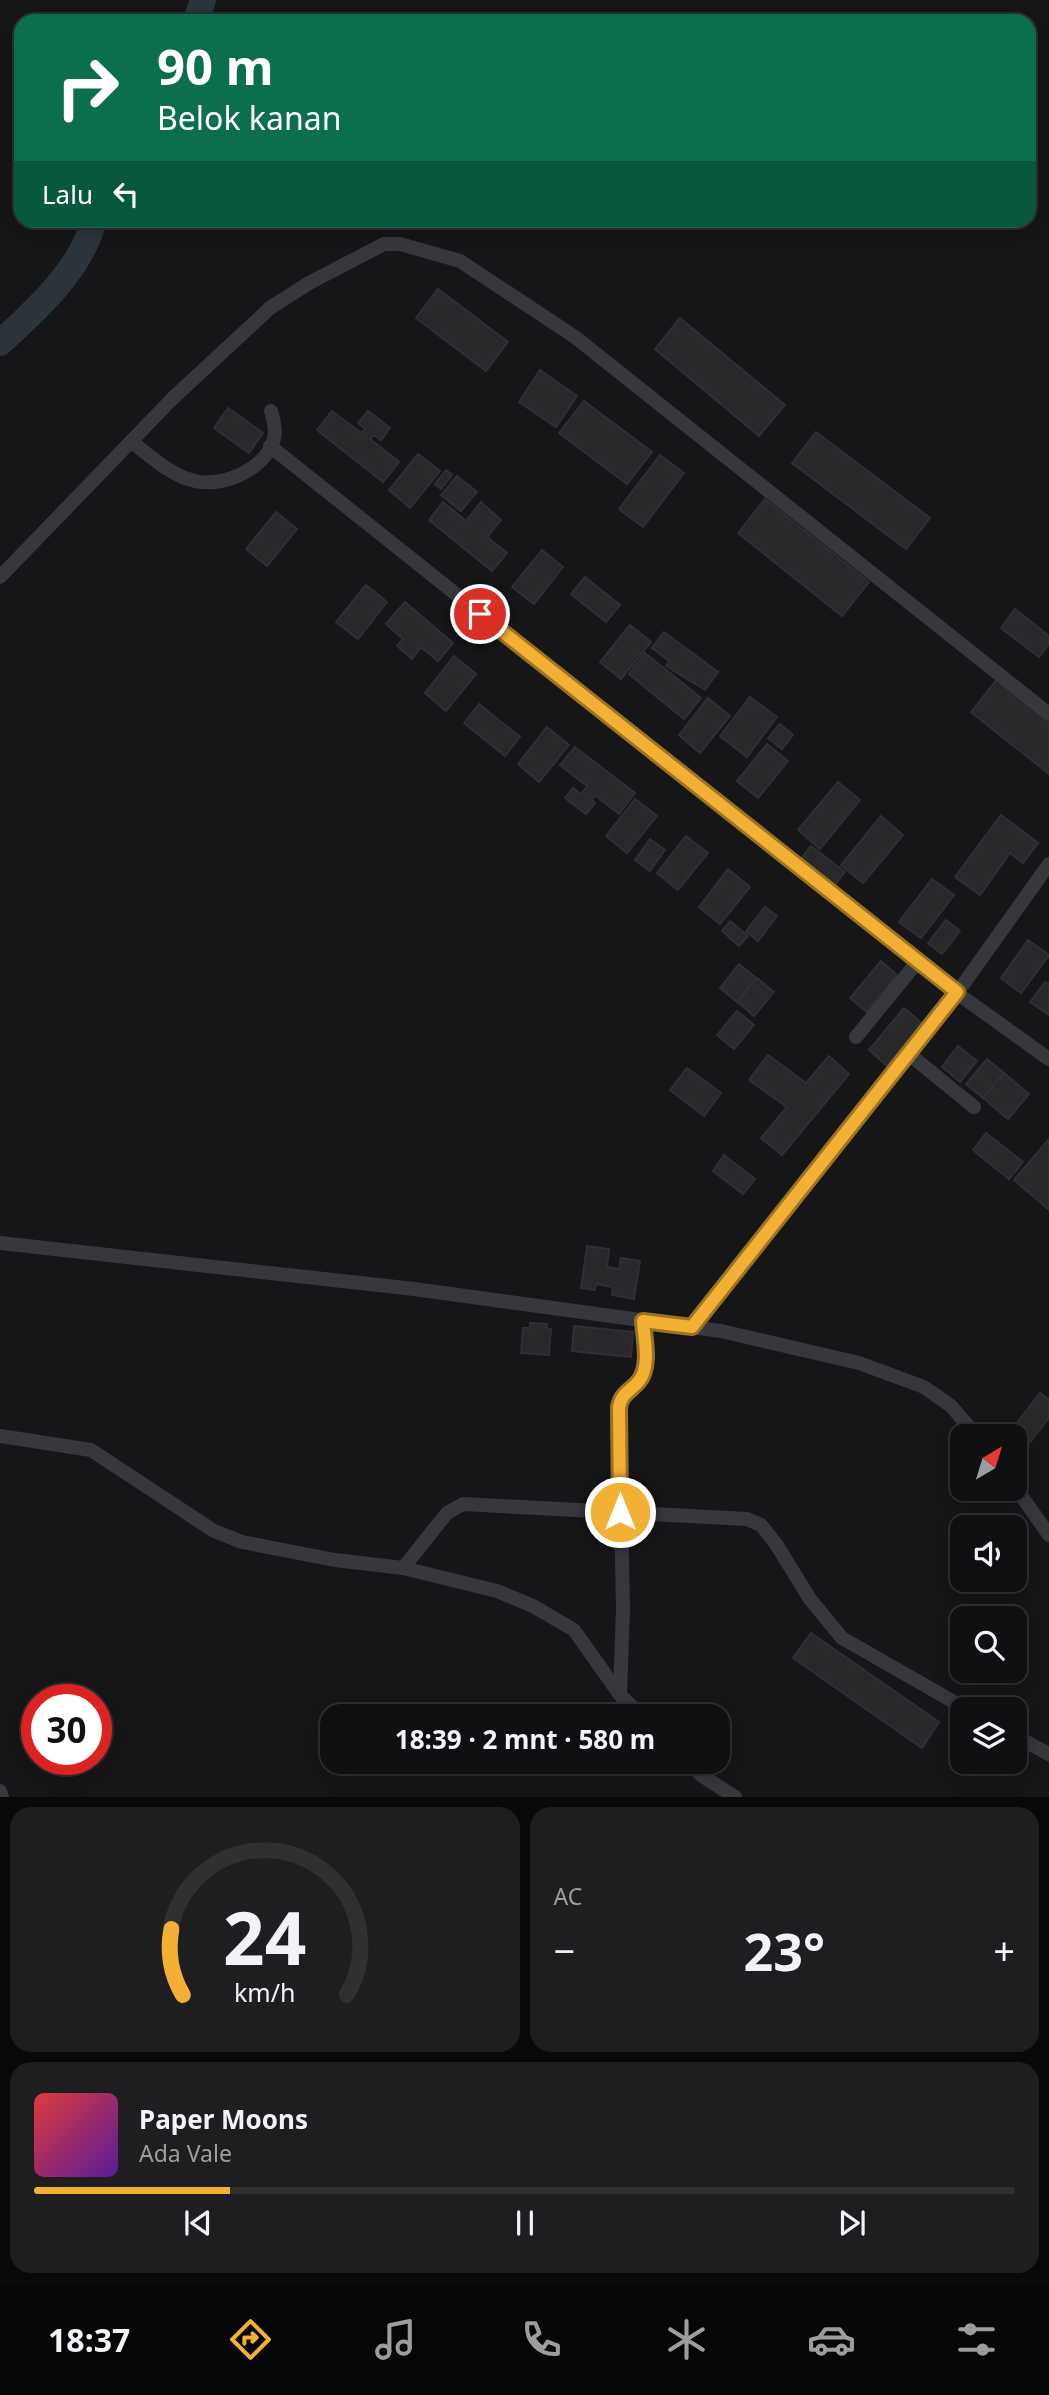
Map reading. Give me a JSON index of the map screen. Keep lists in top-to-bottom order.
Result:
{
  "north": "top right",
  "page": {
    "turn": ["90 m", "Belok kanan"],
    "then": "Lalu",
    "limit": "30",
    "trip": "18:39 · 2 mnt · 580 m",
    "tile": "AC",
    "heat": ["−", "23°", "+"],
    "song": ["Paper Moons", "Ada Vale"],
    "tabs": "18:37",
    "gauge": ["24", "km/h"]
  }
}
